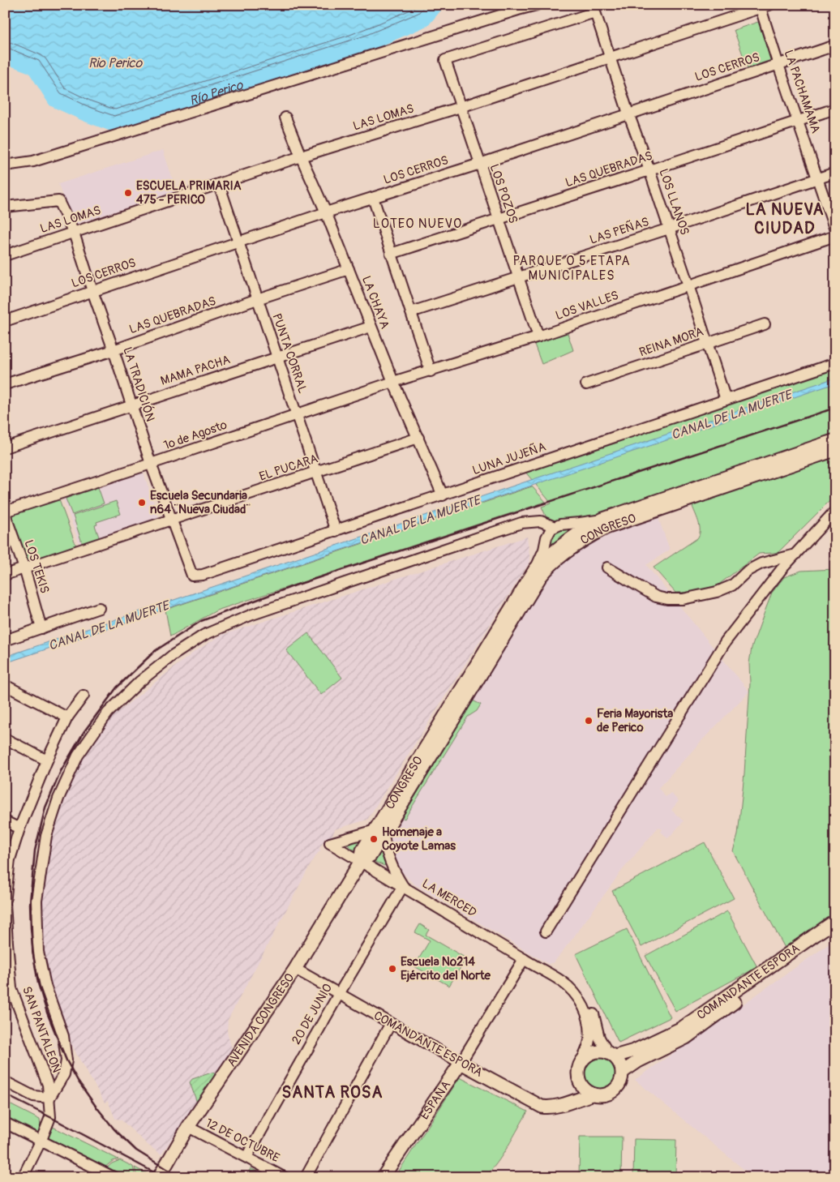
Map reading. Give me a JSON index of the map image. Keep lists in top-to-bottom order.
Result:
{
  "streets": {
    "main road": [
      "CONGRESO",
      "COMANDANTE ESPORA",
      "AVENIDA CONGRESO",
      "ESPAÑA"
    ],
    "street": [
      "LOS CERROS",
      "LA PACHAMAMA",
      "LAS LOMAS",
      "LAS QUEBRADAS",
      "LOS POZOS",
      "LOS LLANOS",
      "LAS PEÑAS",
      "LA CHAYA",
      "LOS VALLES",
      "REINA MORA",
      "PUNTA CORRAL",
      "MAMA PACHA",
      "LA TRADICIÓN",
      "1º de Agosto",
      "LUNA JUJEÑA",
      "EL PUCARA",
      "LOS TEKIS",
      "LA MERCED",
      "20 DE JUNIO",
      "SAN PANTALEON",
      "12 DE OCTUBRE"
    ]
  },
  "crossings": [
    ["LOS CERROS", "LA PACHAMAMA"],
    ["LOS CERROS", "LOS POZOS"],
    ["LOS CERROS", "LOS LLANOS"],
    ["LOS CERROS", "LA CHAYA"],
    ["LOS CERROS", "PUNTA CORRAL"],
    ["LOS CERROS", "LA TRADICIÓN"],
    ["LA PACHAMAMA", "LAS LOMAS"],
    ["LA PACHAMAMA", "LAS QUEBRADAS"],
    ["LA PACHAMAMA", "LAS PEÑAS"],
    ["LAS LOMAS", "LOS POZOS"],
    ["LAS LOMAS", "LOS LLANOS"],
    ["LAS LOMAS", "LA CHAYA"],
    ["LAS LOMAS", "PUNTA CORRAL"],
    ["LAS LOMAS", "LA TRADICIÓN"],
    ["LAS QUEBRADAS", "LOS POZOS"],
    ["LAS QUEBRADAS", "LOS LLANOS"],
    ["LAS QUEBRADAS", "LA CHAYA"],
    ["LAS QUEBRADAS", "PUNTA CORRAL"],
    ["LAS QUEBRADAS", "LA TRADICIÓN"],
    ["LOS POZOS", "LOS LLANOS"],
    ["LOS POZOS", "LAS PEÑAS"],
    ["LOS POZOS", "LOS VALLES"],
    ["LOS LLANOS", "LAS PEÑAS"],
    ["LOS LLANOS", "LOS VALLES"],
    ["LOS LLANOS", "REINA MORA"],
    ["LOS LLANOS", "LUNA JUJEÑA"],
    ["LA CHAYA", "LOS VALLES"],
    ["LA CHAYA", "MAMA PACHA"],
    ["LA CHAYA", "1º de Agosto"],
    ["LA CHAYA", "LUNA JUJEÑA"],
    ["LA CHAYA", "EL PUCARA"],
    ["LOS VALLES", "1º de Agosto"],
    ["PUNTA CORRAL", "MAMA PACHA"],
    ["PUNTA CORRAL", "1º de Agosto"],
    ["PUNTA CORRAL", "LUNA JUJEÑA"],
    ["PUNTA CORRAL", "EL PUCARA"],
    ["MAMA PACHA", "LA TRADICIÓN"],
    ["LA TRADICIÓN", "1º de Agosto"],
    ["LA TRADICIÓN", "LUNA JUJEÑA"],
    ["LA TRADICIÓN", "EL PUCARA"],
    ["1º de Agosto", "LOS TEKIS"],
    ["EL PUCARA", "LOS TEKIS"],
    ["CONGRESO", "LA MERCED"],
    ["CONGRESO", "AVENIDA CONGRESO"],
    ["LA MERCED", "20 DE JUNIO"],
    ["LA MERCED", "AVENIDA CONGRESO"],
    ["LA MERCED", "ESPAÑA"],
    ["COMANDANTE ESPORA", "20 DE JUNIO"],
    ["COMANDANTE ESPORA", "AVENIDA CONGRESO"],
    ["COMANDANTE ESPORA", "ESPAÑA"],
    ["20 DE JUNIO", "12 DE OCTUBRE"],
    ["AVENIDA CONGRESO", "12 DE OCTUBRE"]
  ],
  "districts": [
    "LA NUEVA CIUDAD",
    "LOTEO NUEVO",
    "PARQUE O 5 ETAPA MUNICIPALES",
    "SANTA ROSA"
  ],
  "water": ["Rio Perico", "Río Perico", "CANAL DE LA MUERTE"],
  "places": [
    "ESCUELA PRIMARIA 475 - PERICO",
    "Escuela Secundaria n64 ¨Nueva Ciudad¨",
    "Feria Mayorista de Perico",
    "Homenaje a Coyote Lamas",
    "Escuela Nº214 Ejército del Norte"
  ]
}
